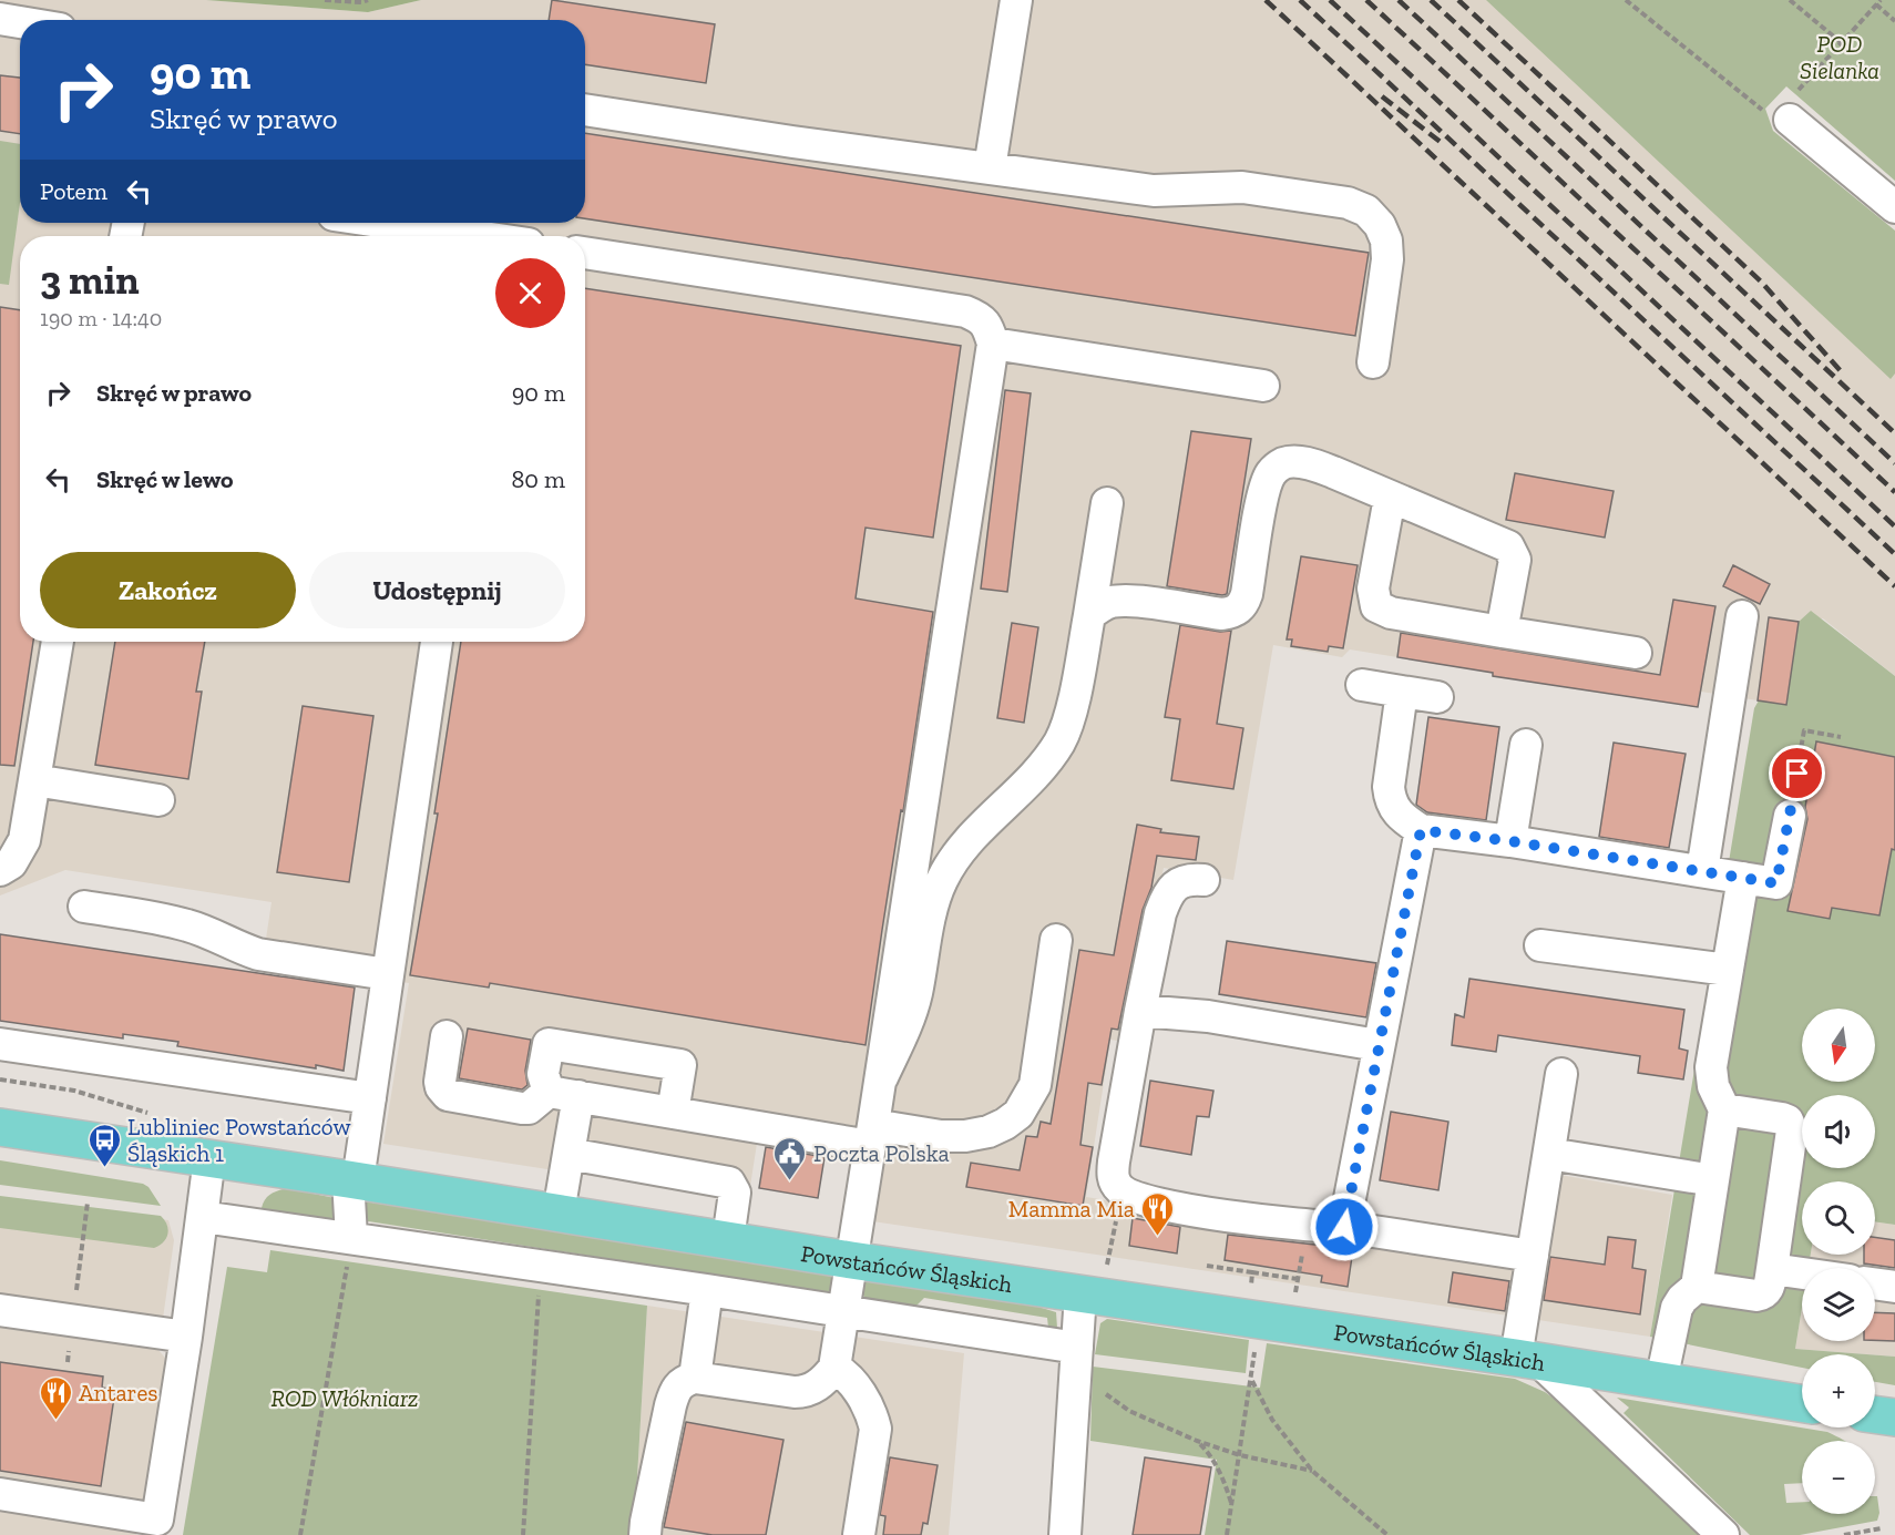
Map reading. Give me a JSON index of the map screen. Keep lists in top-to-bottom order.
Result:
{
  "streets": {
    "main road": ["Powstańców Śląskich"]
  },
  "parks": ["POD Sielanka", "ROD Włókniarz"],
  "places": {
    "bus stop": ["Lubliniec Powstańców Śląskich 1"],
    "public building": ["Poczta Polska"],
    "restaurant": ["Mamma Mia", "Antares"]
  },
  "north": "bottom",
  "page": {
    "turn": ["90 m", "Skręć w prawo"],
    "then": "Potem",
    "heading": ["3 min", "190 m · 14:40"],
    "list": [
      {
        "name": "Skręć w prawo",
        "value": "90 m"
      },
      {
        "name": "Skręć w lewo",
        "value": "80 m"
      }
    ],
    "buttons": ["Zakończ", "Udostępnij"],
    "map_buttons": ["+", "−"]
  }
}
